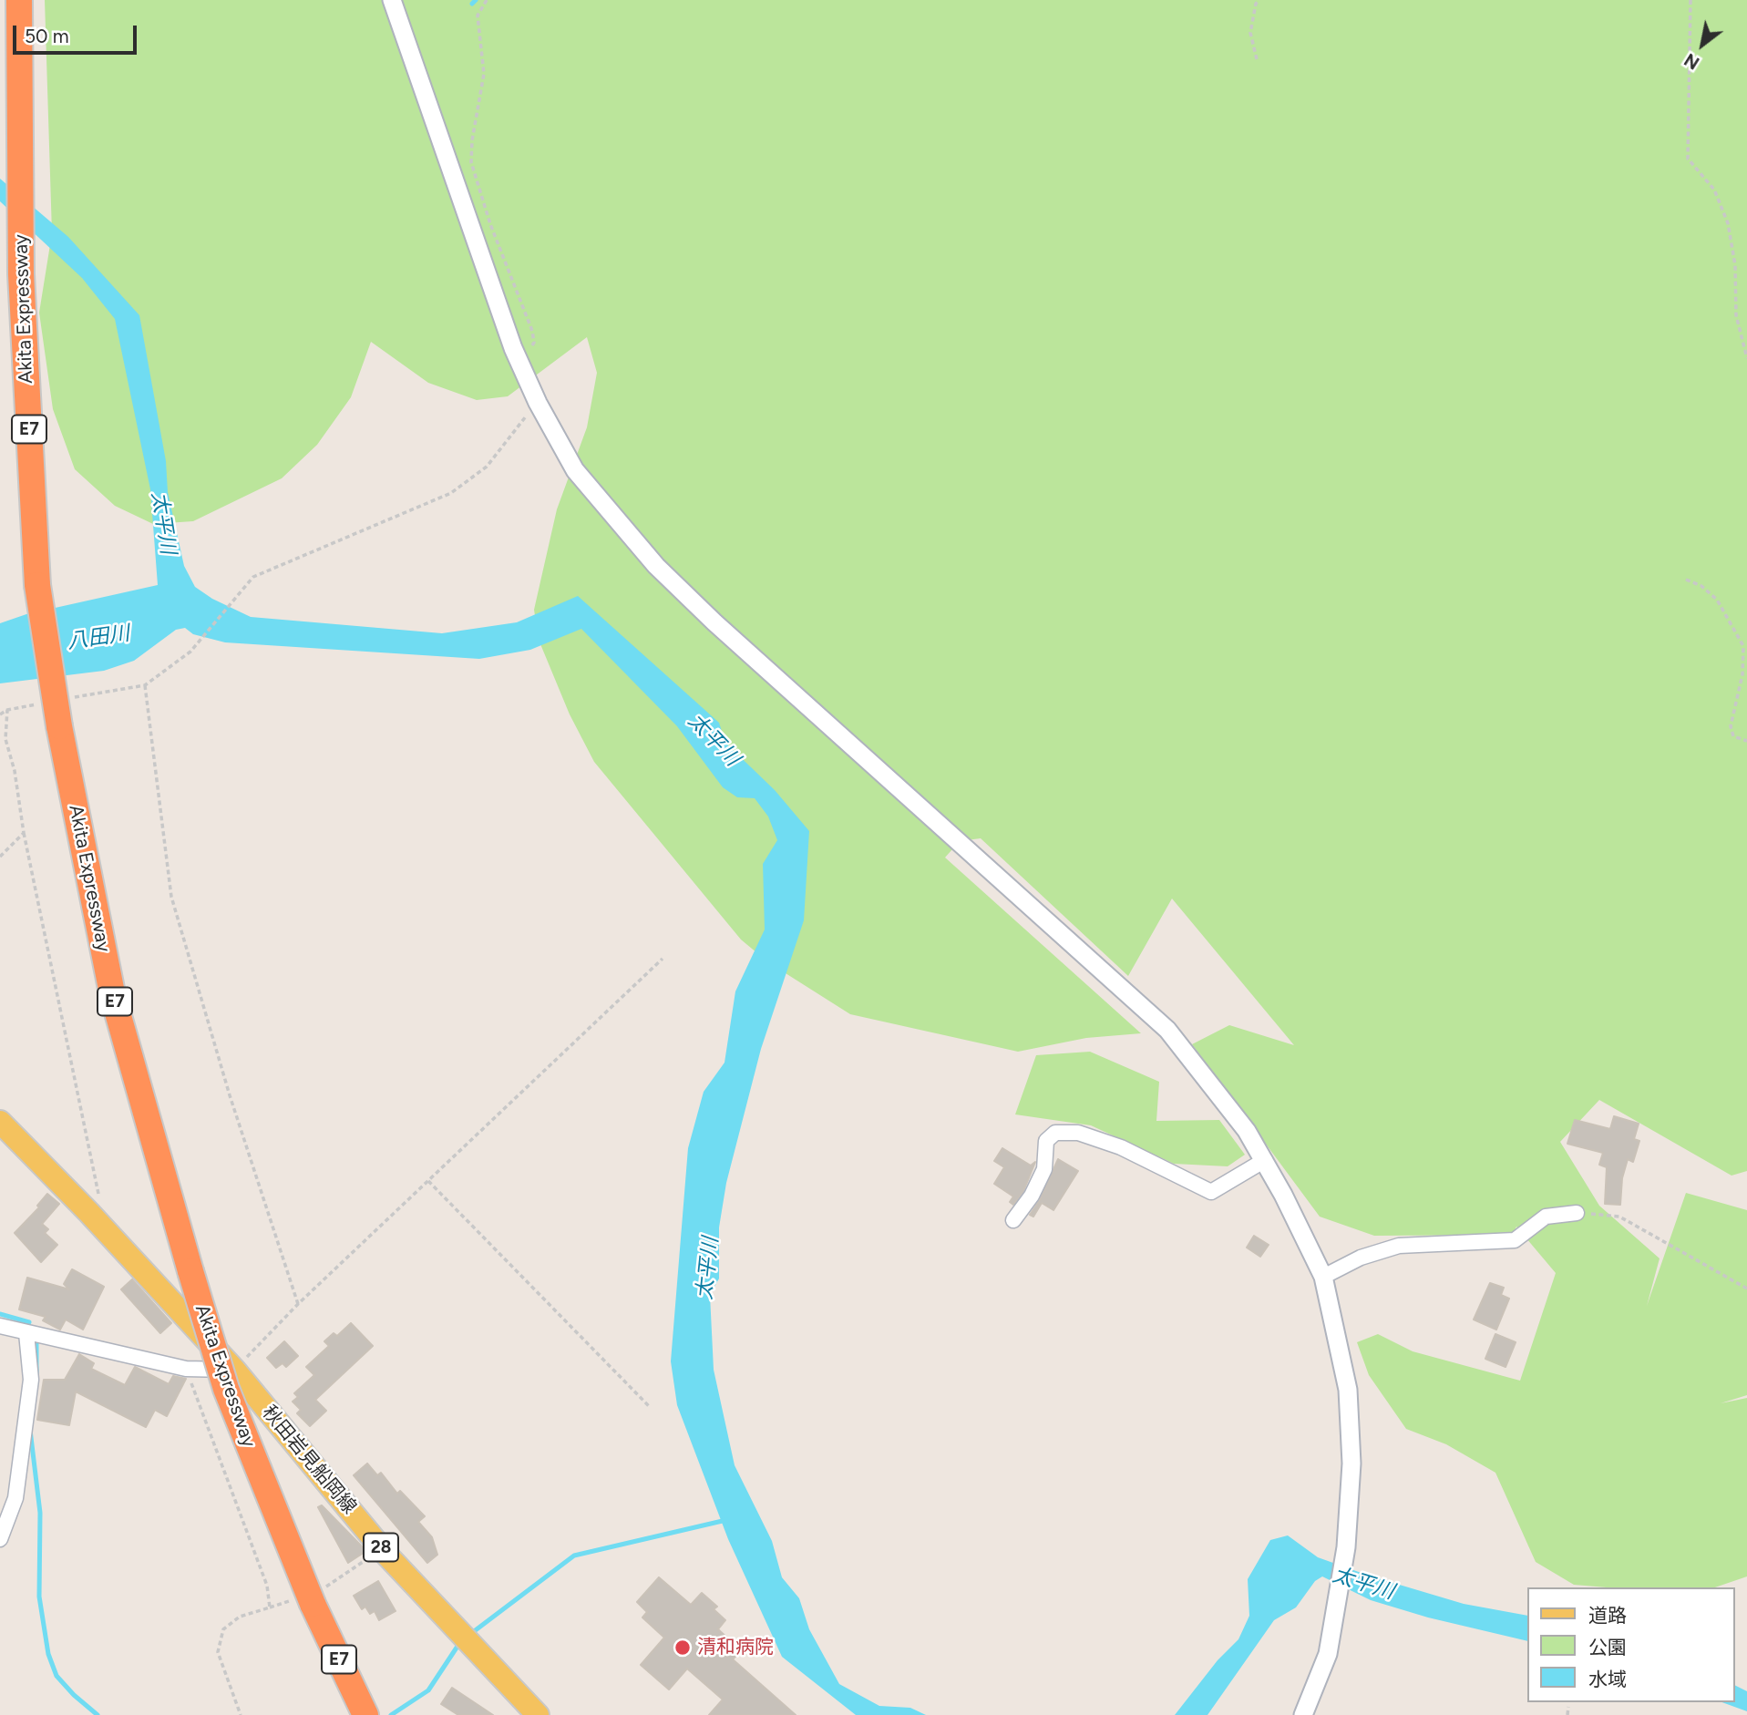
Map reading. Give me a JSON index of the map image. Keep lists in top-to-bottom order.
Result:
{
  "streets": {
    "highway": ["Akita Expressway", "E7"],
    "main road": ["秋田岩見船岡線", "28"]
  },
  "water": ["太平川", "八田川"],
  "places": ["清和病院"],
  "legend": ["道路", "公園", "水域"],
  "scale_bar": "50 m",
  "north": "bottom left"
}
